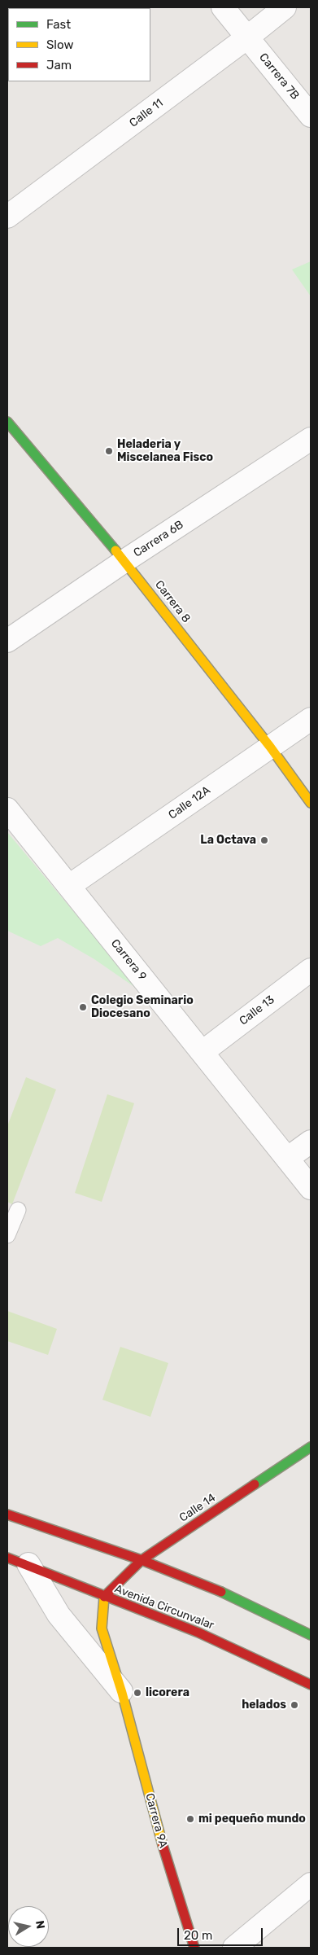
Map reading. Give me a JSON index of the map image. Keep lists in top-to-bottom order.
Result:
{
  "streets": {
    "street": [
      "Carrera 7B",
      "Calle 11",
      "Carrera 6B",
      "Carrera 8",
      "Calle 12A",
      "Carrera 9",
      "Calle 13",
      "Calle 14",
      "Avenida Circunvalar",
      "Carrera 9A"
    ]
  },
  "crossings": [
    ["Carrera 7B", "Calle 11"],
    ["Carrera 6B", "Carrera 8"],
    ["Carrera 8", "Calle 12A"],
    ["Calle 12A", "Carrera 9"],
    ["Carrera 9", "Calle 13"],
    ["Calle 14", "Avenida Circunvalar"],
    ["Calle 14", "Carrera 9A"],
    ["Avenida Circunvalar", "Carrera 9A"]
  ],
  "places": [
    "Heladeria y Miscelanea Fisco",
    "La Octava",
    "Colegio Seminario Diocesano",
    "licorera",
    "helados",
    "mi pequeño mundo"
  ],
  "legend": ["Fast", "Slow", "Jam"],
  "scale_bar": "20 m",
  "north": "right"
}
